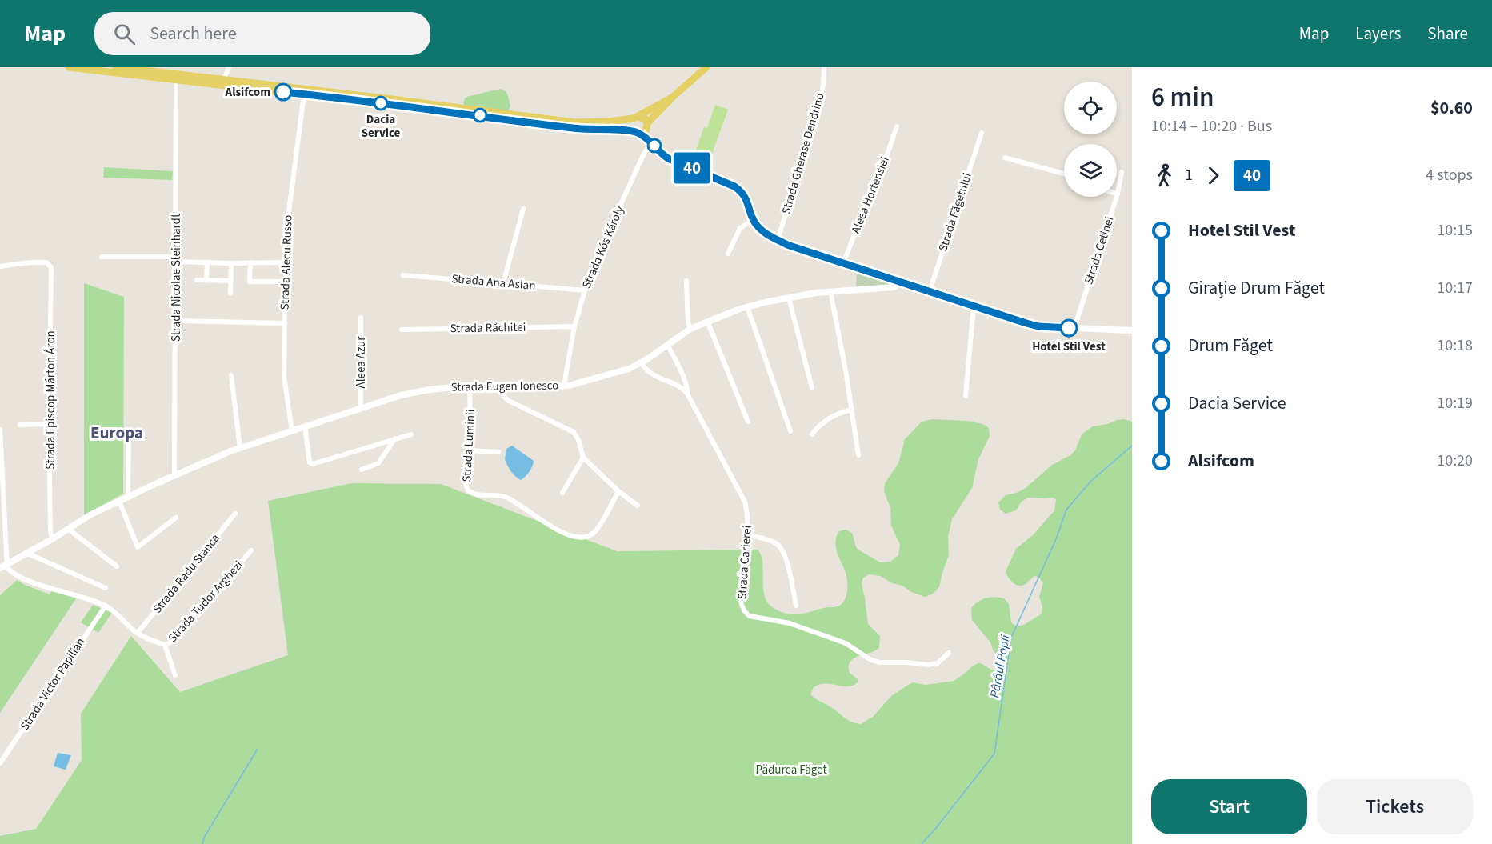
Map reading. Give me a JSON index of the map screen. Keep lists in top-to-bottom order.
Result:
{
  "streets": {
    "street": [
      "Strada Gherase Dendrino",
      "Aleea Hortensiei",
      "Strada Făgetului",
      "Strada Kós Károly",
      "Strada Cetinei",
      "Strada Alecu Russo",
      "Strada Nicolae Steinhardt",
      "Strada Ana Aslan",
      "Strada Răchitei",
      "Aleea Azur",
      "Strada Eugen Ionesco",
      "Strada Episcop Márton Áron",
      "Strada Luminii",
      "Strada Carierei",
      "Strada Radu Stanca",
      "Strada Tudor Arghezi",
      "Strada Victor Papilian"
    ]
  },
  "crossings": [
    ["Strada Kós Károly", "Strada Ana Aslan"],
    ["Strada Kós Károly", "Strada Răchitei"],
    ["Strada Kós Károly", "Strada Eugen Ionesco"],
    ["Strada Alecu Russo", "Strada Eugen Ionesco"],
    ["Strada Nicolae Steinhardt", "Strada Eugen Ionesco"],
    ["Aleea Azur", "Strada Eugen Ionesco"],
    ["Strada Eugen Ionesco", "Strada Episcop Márton Áron"],
    ["Strada Eugen Ionesco", "Strada Luminii"],
    ["Strada Eugen Ionesco", "Strada Carierei"],
    ["Strada Eugen Ionesco", "Strada Tudor Arghezi"],
    ["Strada Radu Stanca", "Strada Tudor Arghezi"],
    ["Strada Tudor Arghezi", "Strada Victor Papilian"]
  ],
  "districts": ["Europa"],
  "water": ["Pârâul Popii"],
  "parks": ["Pădurea Făget"],
  "places": ["Alsifcom", "Dacia Service", "Hotel Stil Vest"],
  "lines": ["bus line 40"],
  "page": {
    "header": "Map",
    "search": "Search here",
    "nav": ["Map", "Layers", "Share"],
    "on_map": "40",
    "heading": ["6 min", "10:14 – 10:20 · Bus", "$0.60"],
    "legs": ["1", "40", "4 stops"],
    "list": [
      {
        "name": "Hotel Stil Vest",
        "value": "10:15"
      },
      {
        "name": "Girație Drum Făget",
        "value": "10:17"
      },
      {
        "name": "Drum Făget",
        "value": "10:18"
      },
      {
        "name": "Dacia Service",
        "value": "10:19"
      },
      {
        "name": "Alsifcom",
        "value": "10:20"
      }
    ],
    "buttons": ["Start", "Tickets"]
  }
}
